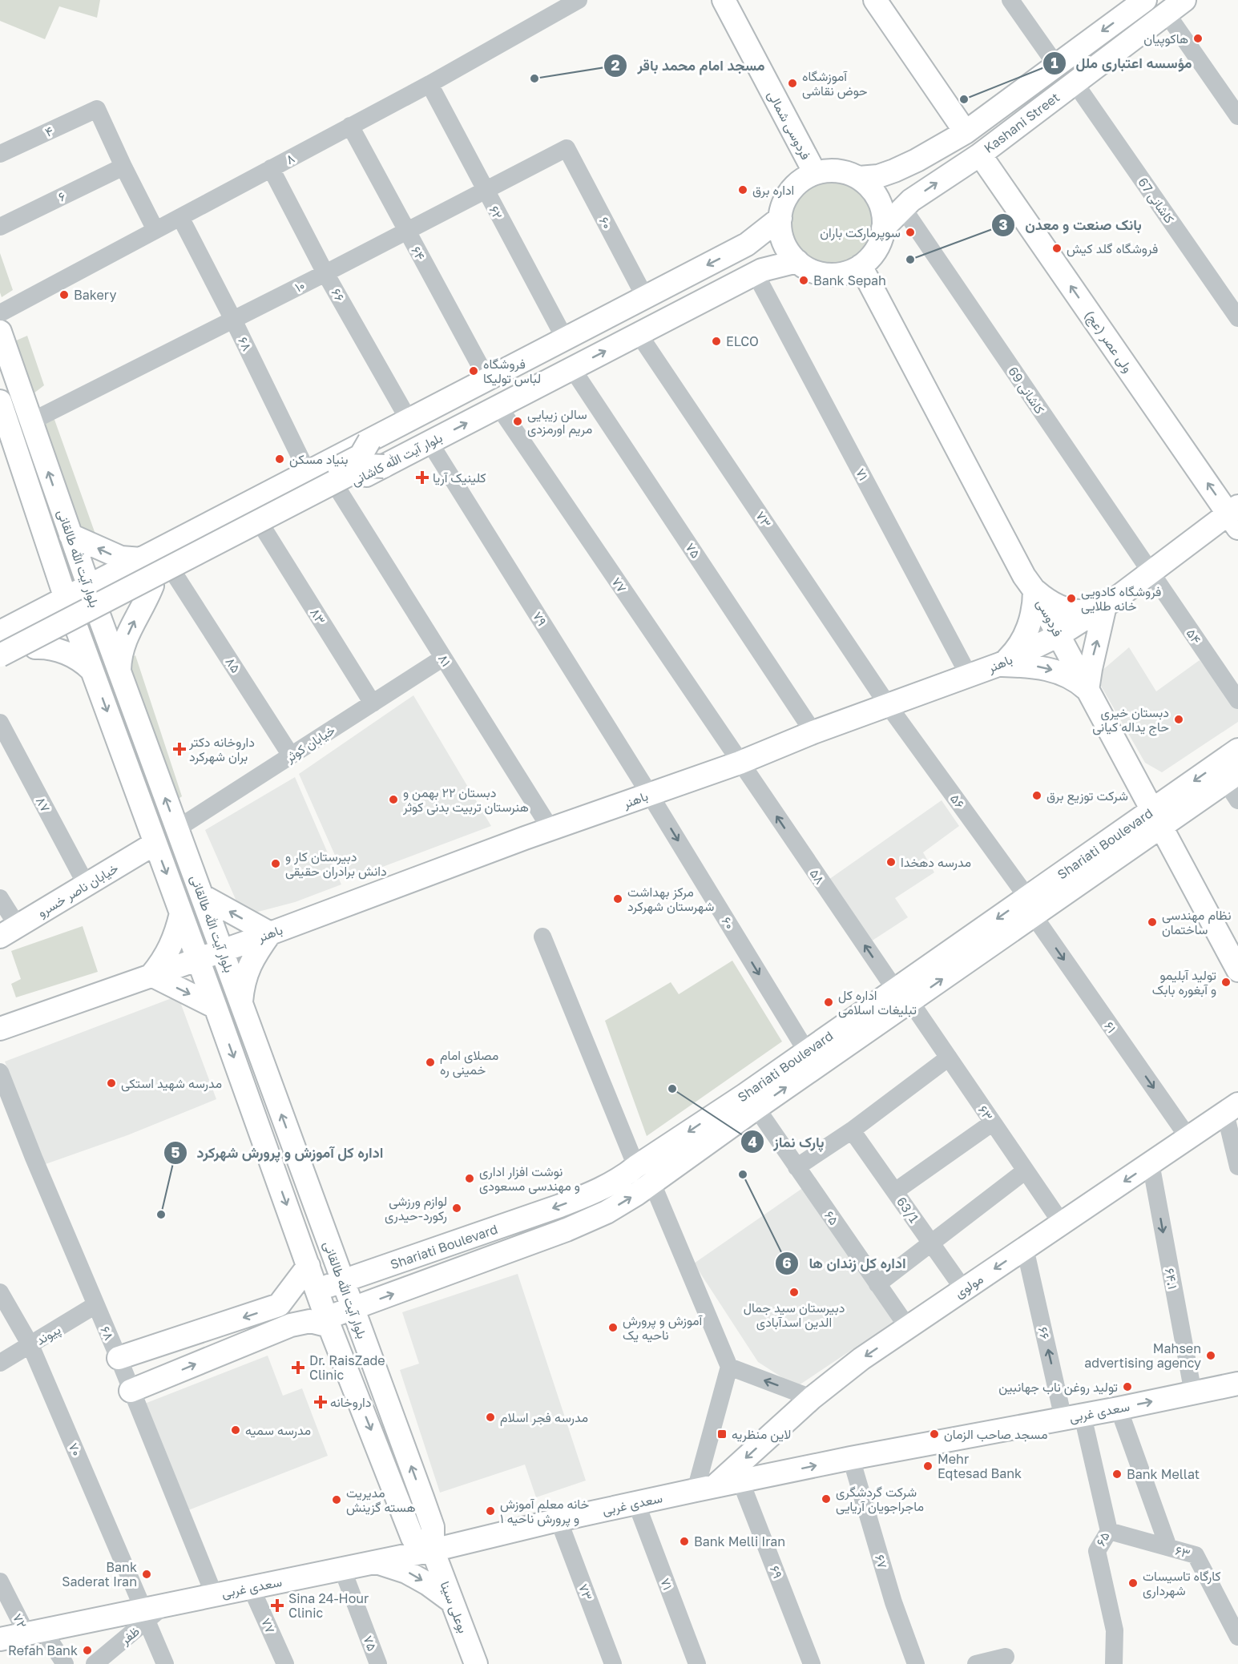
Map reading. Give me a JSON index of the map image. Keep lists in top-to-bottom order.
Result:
{
  "streets": {
    "main road": [
      "Kashani Street",
      "فردوسی شمالی",
      "ولی عصر (عج)",
      "بلوار آیت الله کاشانی",
      "بلوار آیت الله طالقانی",
      "فردوسی",
      "باهنر",
      "Shariati Boulevard",
      "خیابان ناصر خسرو",
      "مولوی",
      "سعدی غربی",
      "بوعلی سینا"
    ],
    "street": [
      "۴",
      "۸",
      "۶",
      "کاشانی 67",
      "۶۲",
      "۶۰",
      "۶۴",
      "۱۰",
      "۶۶",
      "۶۸",
      "کاشانی 69",
      "۷۱",
      "۷۳",
      "۷۵",
      "۷۷",
      "۸۳",
      "۷۹",
      "۵۴",
      "۸۱",
      "۸۵",
      "خیابان کوثر",
      "۵۶",
      "۸۷",
      "۵۸",
      "۶۱",
      "۶۳",
      "63/1",
      "۶۵",
      "۶۴.۱",
      "پیوند",
      "۷۰",
      "۶۷",
      "۶۹",
      "۷۲",
      "ظفر"
    ]
  },
  "crossings": [
    ["Kashani Street", "فردوسی شمالی"],
    ["Kashani Street", "کاشانی 67"],
    ["Kashani Street", "ولی عصر (عج)"],
    ["Kashani Street", "کاشانی 69"],
    ["Kashani Street", "بلوار آیت الله کاشانی"],
    ["Kashani Street", "فردوسی"],
    ["فردوسی شمالی", "بلوار آیت الله کاشانی"],
    ["فردوسی شمالی", "فردوسی"],
    ["۴", "۶"],
    ["۸", "۶۲"],
    ["۸", "۶۴"],
    ["۸", "۶۶"],
    ["۸", "۶۸"],
    ["۶۲", "۱۰"],
    ["۶۰", "۱۰"],
    ["۶۰", "۷۹"],
    ["۶۰", "باهنر"],
    ["۶۰", "Shariati Boulevard"],
    ["۶۴", "۱۰"],
    ["۱۰", "۶۶"],
    ["۱۰", "۶۸"],
    ["۱۰", "بلوار آیت الله طالقانی"],
    ["۶۶", "۶۵"],
    ["۶۶", "مولوی"],
    ["۶۶", "سعدی غربی"],
    ["ولی عصر (عج)", "باهنر"],
    ["۶۸", "Shariati Boulevard"],
    ["۶۸", "پیوند"],
    ["۶۸", "سعدی غربی"],
    ["کاشانی 69", "۵۴"],
    ["کاشانی 69", "باهنر"],
    ["بلوار آیت الله کاشانی", "۷۱"],
    ["بلوار آیت الله کاشانی", "۷۳"],
    ["بلوار آیت الله کاشانی", "۷۵"],
    ["بلوار آیت الله کاشانی", "بلوار آیت الله طالقانی"],
    ["بلوار آیت الله کاشانی", "۷۷"],
    ["بلوار آیت الله کاشانی", "۸۳"],
    ["بلوار آیت الله کاشانی", "فردوسی"],
    ["بلوار آیت الله کاشانی", "۷۹"],
    ["بلوار آیت الله کاشانی", "۸۱"],
    ["بلوار آیت الله کاشانی", "۸۵"],
    ["۷۱", "باهنر"],
    ["۷۱", "سعدی غربی"],
    ["۷۳", "باهنر"],
    ["۷۳", "۵۶"],
    ["۷۳", "سعدی غربی"],
    ["۷۵", "باهنر"],
    ["۷۵", "سعدی غربی"],
    ["بلوار آیت الله طالقانی", "باهنر"],
    ["بلوار آیت الله طالقانی", "خیابان کوثر"],
    ["بلوار آیت الله طالقانی", "Shariati Boulevard"],
    ["بلوار آیت الله طالقانی", "خیابان ناصر خسرو"],
    ["بلوار آیت الله طالقانی", "سعدی غربی"],
    ["بلوار آیت الله طالقانی", "بوعلی سینا"],
    ["۷۷", "باهنر"],
    ["۷۷", "۵۸"],
    ["۷۷", "سعدی غربی"],
    ["۸۳", "خیابان کوثر"],
    ["فردوسی", "باهنر"],
    ["فردوسی", "Shariati Boulevard"],
    ["۷۹", "باهنر"],
    ["۵۴", "باهنر"],
    ["۸۱", "باهنر"],
    ["۸۱", "خیابان کوثر"],
    ["باهنر", "۵۶"],
    ["باهنر", "۵۸"],
    ["۸۵", "خیابان کوثر"],
    ["۵۶", "Shariati Boulevard"],
    ["۵۶", "۶۱"],
    ["۸۷", "خیابان ناصر خسرو"],
    ["Shariati Boulevard", "۵۸"],
    ["Shariati Boulevard", "۶۱"],
    ["Shariati Boulevard", "۶۳"],
    ["Shariati Boulevard", "۶۵"],
    ["۵۸", "۶۳"],
    ["۶۱", "مولوی"],
    ["۶۳", "۶۵"],
    ["۶۳", "مولوی"],
    ["63/1", "مولوی"],
    ["۶۵", "مولوی"],
    ["۶۵", "سعدی غربی"],
    ["۶۴.۱", "مولوی"],
    ["۶۴.۱", "سعدی غربی"],
    ["مولوی", "سعدی غربی"],
    ["پیوند", "۷۰"],
    ["سعدی غربی", "۷۰"],
    ["سعدی غربی", "۶۷"],
    ["سعدی غربی", "۶۹"],
    ["سعدی غربی", "بوعلی سینا"],
    ["سعدی غربی", "۷۲"],
    ["سعدی غربی", "ظفر"],
    ["۷۰", "ظفر"]
  ],
  "one_way": [
    "۶۰",
    "۶۶",
    "ولی عصر (عج)",
    "۵۸",
    "۶۱",
    "۶۴.۱",
    "مولوی"
  ],
  "places": {
    "other": [
      "هاکوپیان",
      "مسجد امام محمد باقر",
      "آموزشگاه حوض نقاشی",
      "مؤسسه اعتباری ملل",
      "اداره برق",
      "سوپرمارکت باران",
      "فروشگاه گلد کیش",
      "بانک صنعت و معدن",
      "Bank Sepah",
      "Bakery",
      "ELCO",
      "فروشگاه لباس تولیکا",
      "سالن زیبایی مریم اورمزدی",
      "بنیاد مسکن",
      "فروشگاه کادویی خانه طلایی",
      "دبستان خیری حاج یداله کیانی",
      "شرکت توزیع برق",
      "دبستان ۲۲ بهمن و هنرستان تربیت بدنی کوثر",
      "مدرسه دهخدا",
      "دبیرستان کار و دانش برادران حقیقی",
      "مرکز بهداشت شهرستان شهرکرد",
      "نظام مهندسی ساختمان",
      "تولید آبلیمو و آبغوره بابک",
      "اداره کل تبلیغات اسلامی",
      "مصلای امام خمینی ره",
      "مدرسه شهید استکی",
      "پارک نماز",
      "اداره کل زندان ها",
      "نوشت افزار اداری و مهندسی مسعودی",
      "لوازم ورزشی رکورد-حیدری",
      "اداره کل آموزش و پرورش شهرکرد",
      "دبیرستان سید جمال الدین اسدآبادی",
      "آموزش و پرورش ناحیه یک",
      "Mahsen advertising agency",
      "تولید روغن ناب جهانبین",
      "مدرسه فجر اسلام",
      "مدرسه سمیه",
      "مسجد صاحب الزمان",
      "Mehr Eqtesad Bank",
      "Bank Mellat",
      "شرکت گردشگری ماجراجویان آریایی",
      "مدیریت هسته گزینش",
      "خانه معلم آموزش و پرورش ناحیه ۱",
      "Bank Melli Iran",
      "Bank Saderat Iran",
      "کارگاه تاسیسات شهرداری",
      "Refah Bank"
    ],
    "health": [
      "کلینیک آریا",
      "داروخانه دکتر بران شهرکرد",
      "Dr. RaisZade Clinic",
      "داروخانه",
      "Sina 24-Hour Clinic"
    ],
    "transit": ["لاین منظریه"]
  }
}
